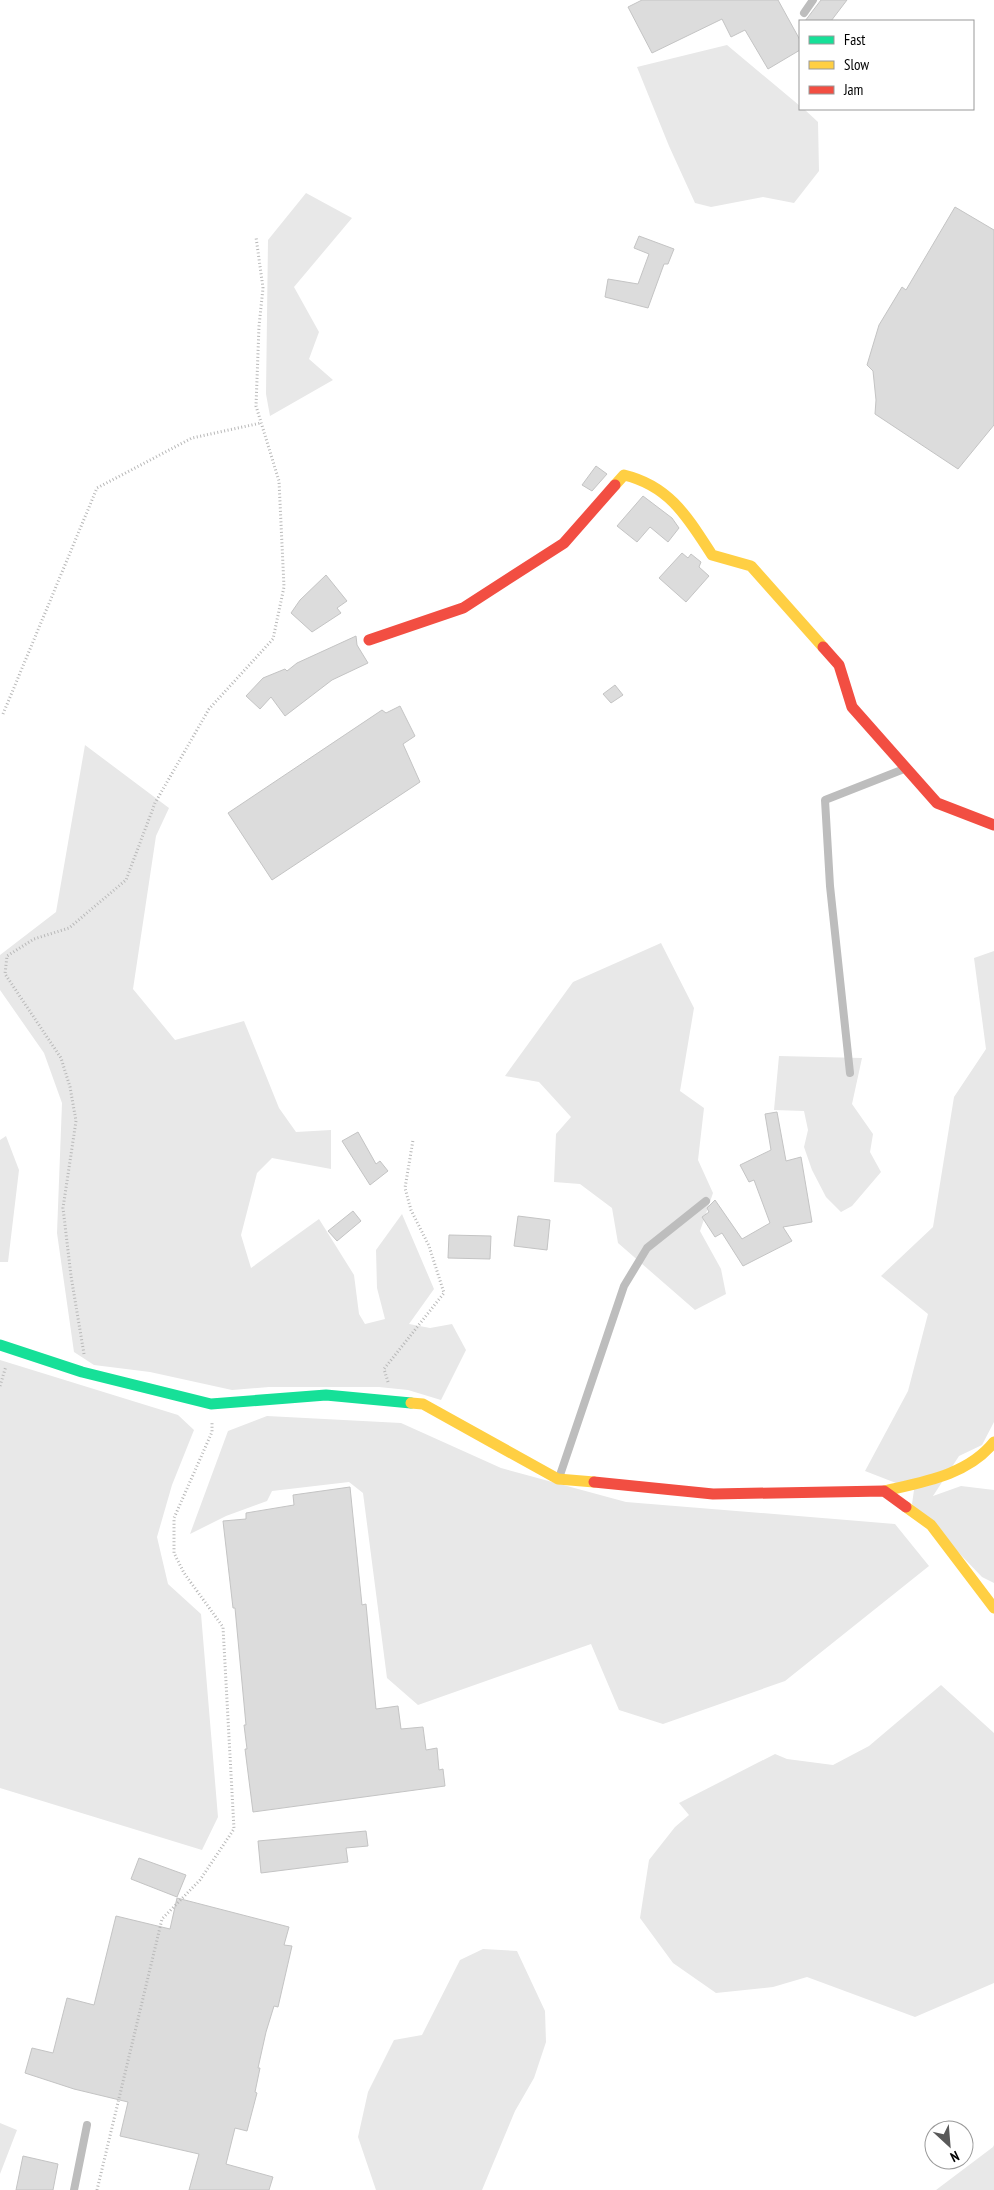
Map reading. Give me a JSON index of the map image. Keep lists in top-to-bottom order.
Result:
{
  "legend": ["Fast", "Slow", "Jam"],
  "north": "bottom right"
}
